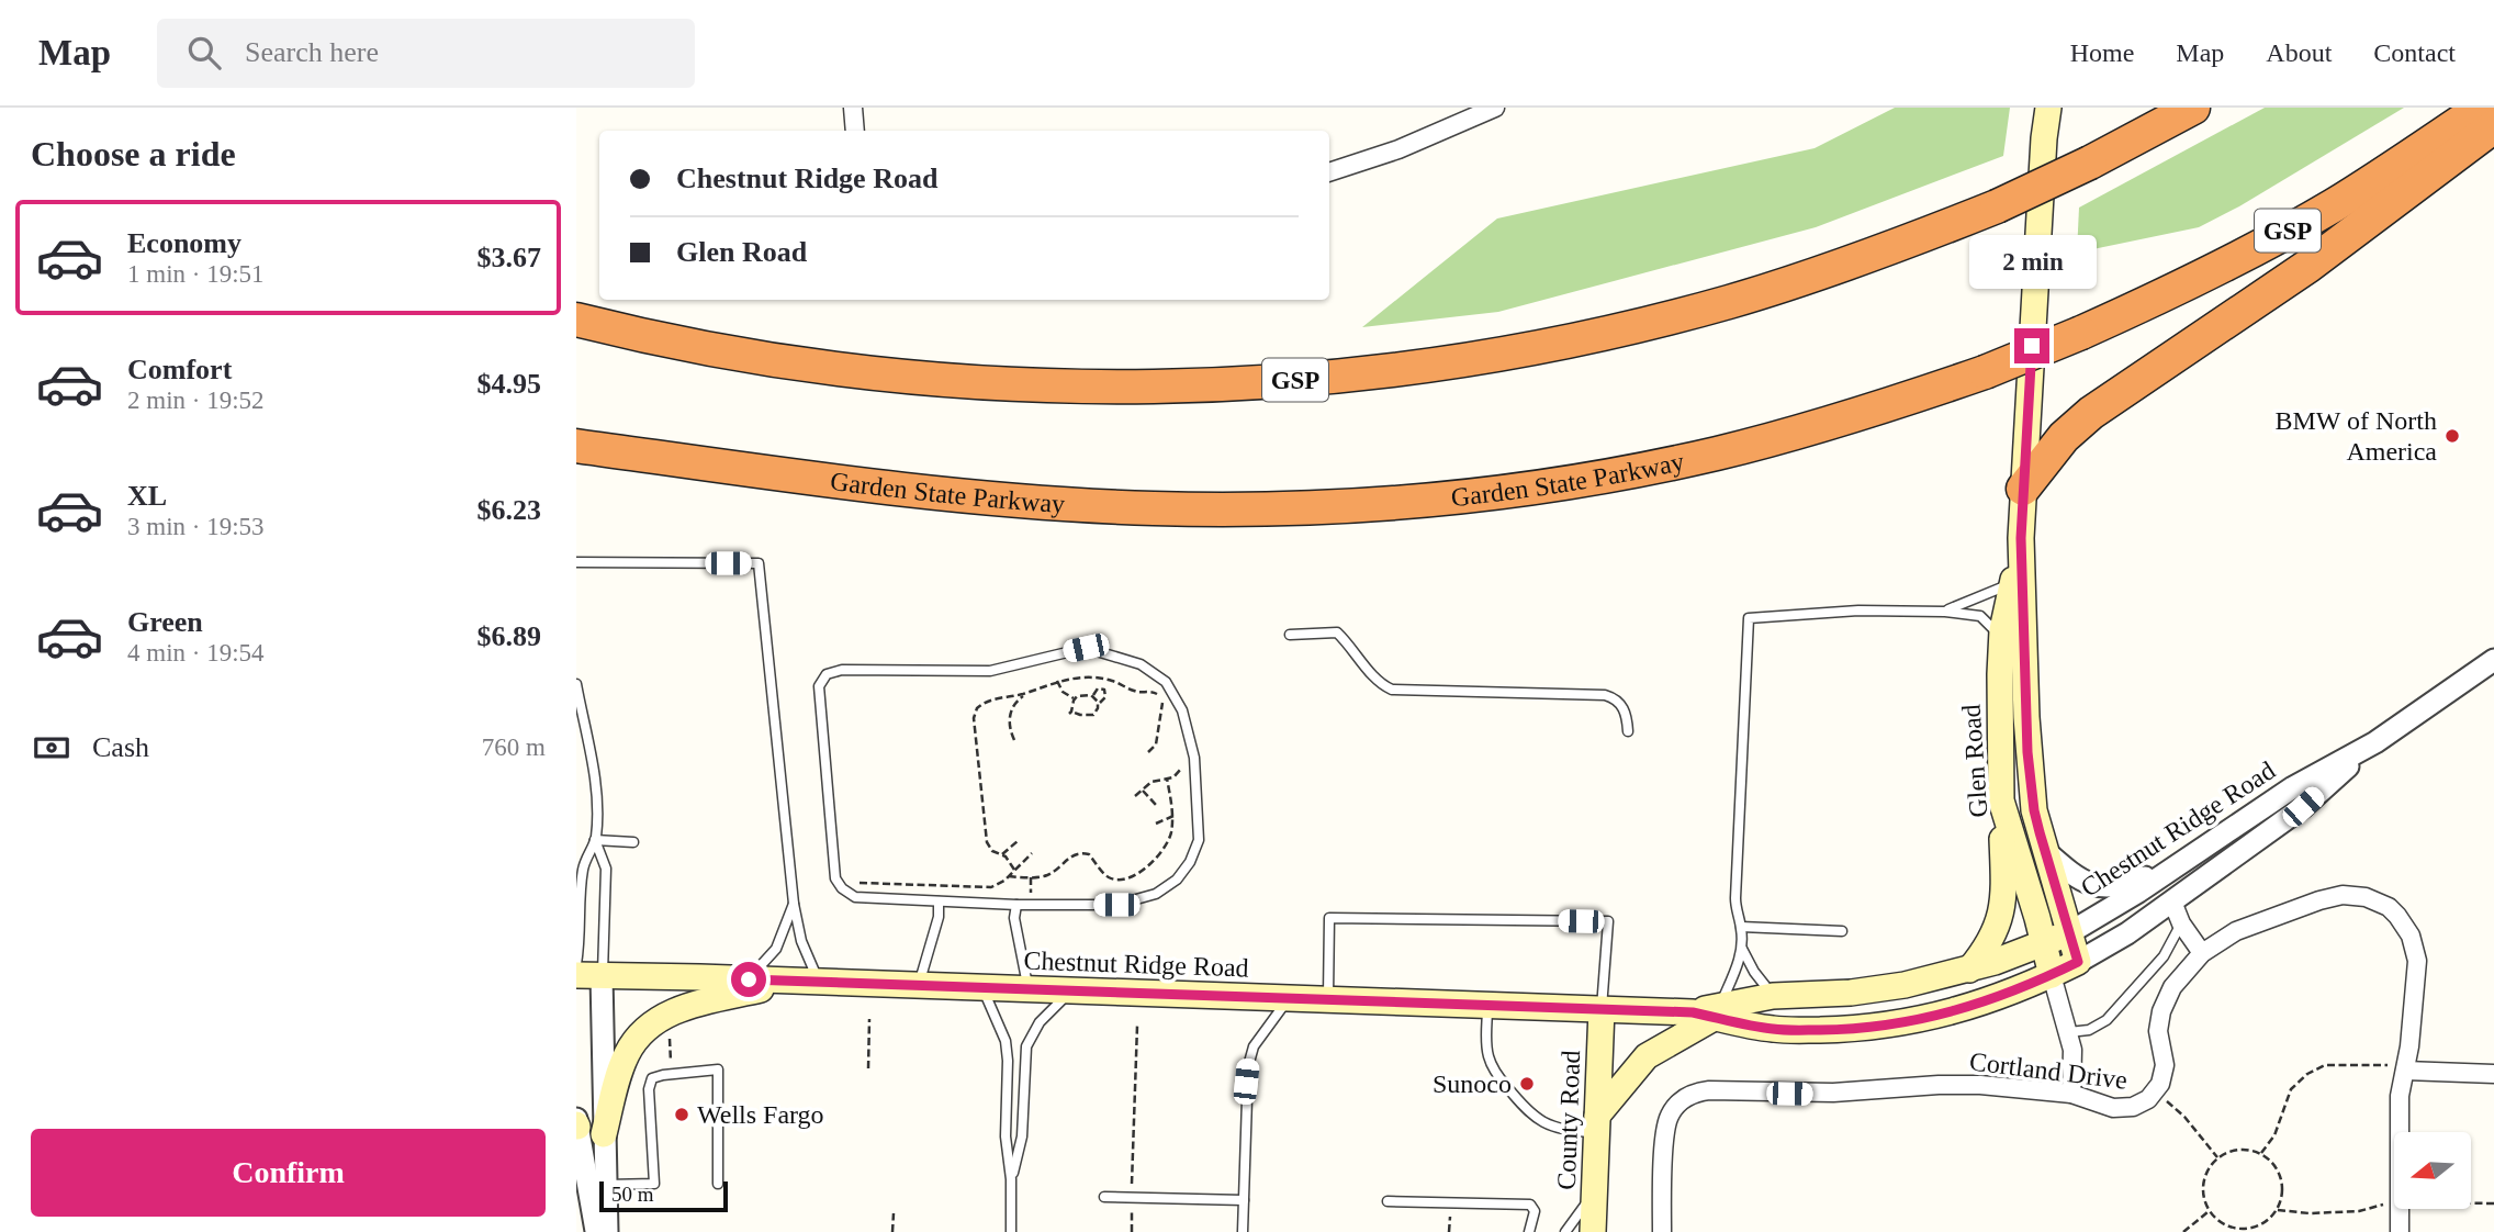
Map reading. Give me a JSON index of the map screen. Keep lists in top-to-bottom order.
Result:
{
  "streets": {
    "highway": ["GSP", "Garden State Parkway"],
    "main road": ["Glen Road", "Chestnut Ridge Road", "County Road"],
    "street": ["Cortland Drive"]
  },
  "crossings": [
    ["Glen Road", "Chestnut Ridge Road"],
    ["Chestnut Ridge Road", "County Road"]
  ],
  "places": ["BMW of North America", "Sunoco", "Wells Fargo"],
  "scale_bar": "50 m",
  "north": "left",
  "page": {
    "header": "Map",
    "search": "Search here",
    "nav": [
      "Home",
      "Map",
      "About",
      "Contact"
    ],
    "heading": "Choose a ride",
    "banner": ["Chestnut Ridge Road", "Glen Road"],
    "list": [
      {
        "name": "Economy",
        "note": "1 min · 19:51",
        "value": "$3.67"
      },
      {
        "name": "Comfort",
        "note": "2 min · 19:52",
        "value": "$4.95"
      },
      {
        "name": "XL",
        "note": "3 min · 19:53",
        "value": "$6.23"
      },
      {
        "name": "Green",
        "note": "4 min · 19:54",
        "value": "$6.89"
      }
    ],
    "bubble": "2 min",
    "pay": ["Cash", "760 m"],
    "buttons": "Confirm",
    "scale": "50 m"
  }
}
